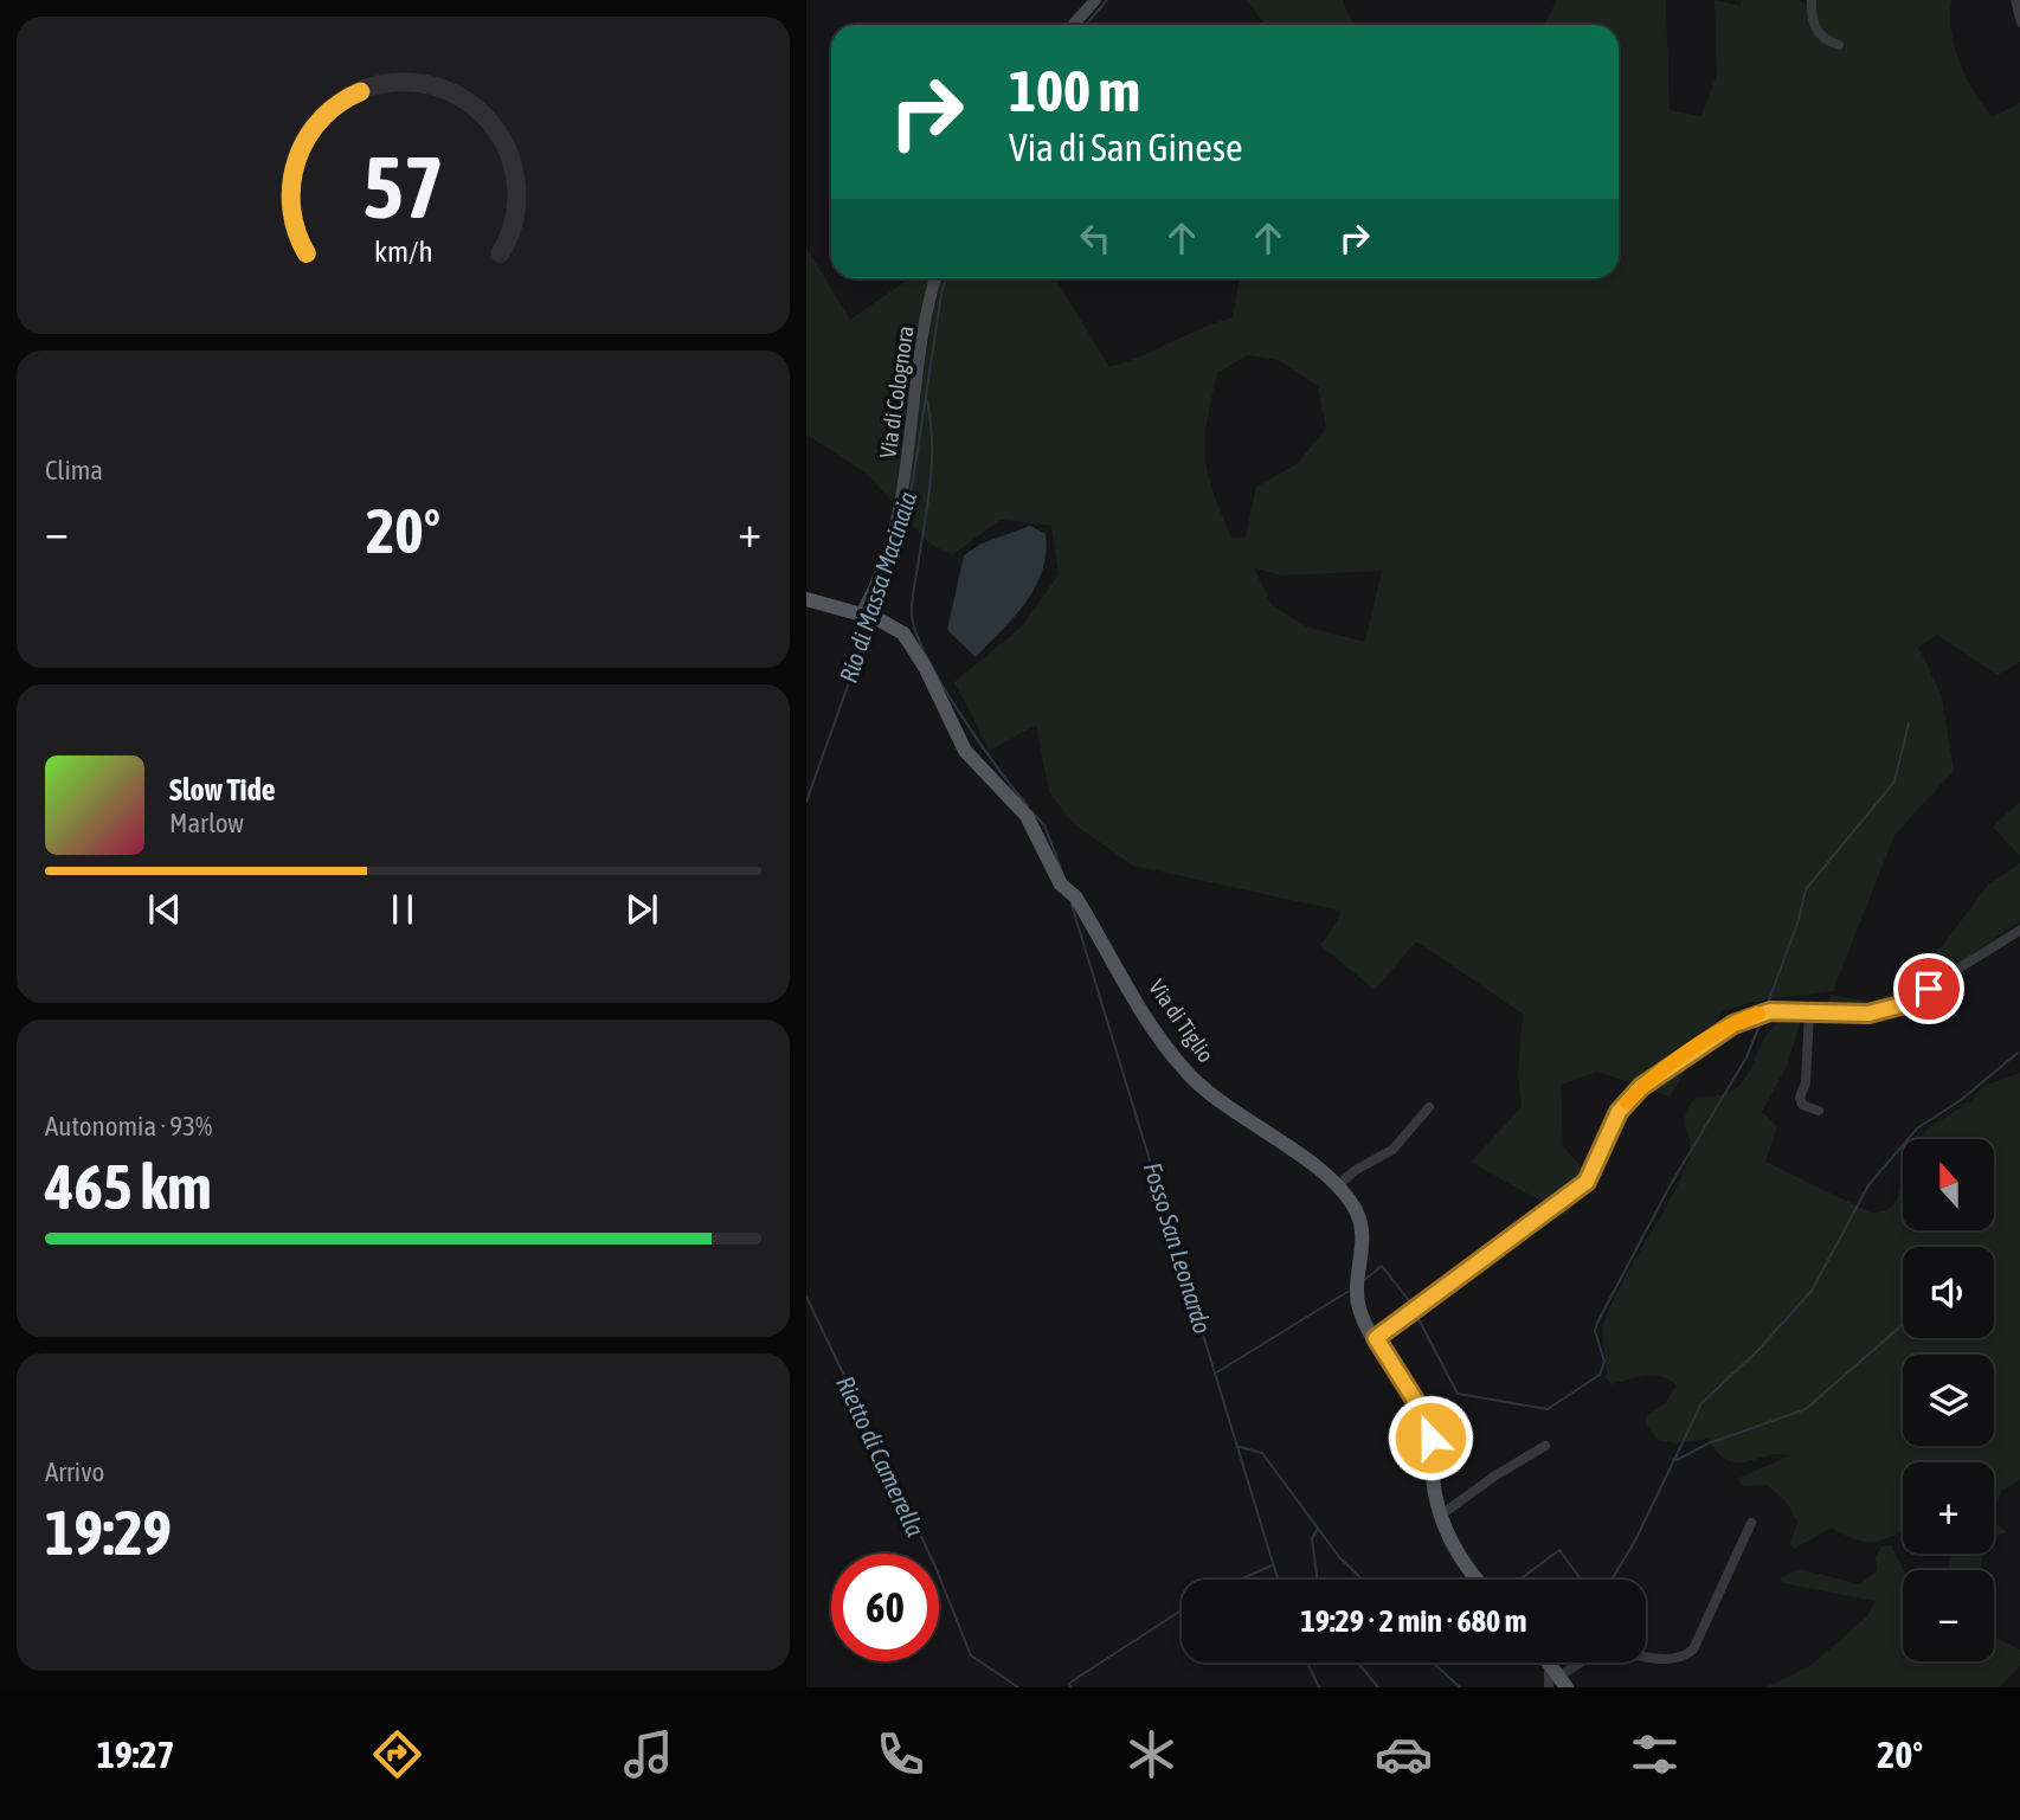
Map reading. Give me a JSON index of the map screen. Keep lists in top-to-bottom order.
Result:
{
  "streets": {
    "main road": ["Via di Tiglio"],
    "street": ["Via di Colognora"]
  },
  "crossings": [
    ["Via di Colognora", "Via di Tiglio"]
  ],
  "water": ["Rio di Massa Macinaia", "Fosso San Leonardo", "Rietto di Camerella"],
  "north": "top",
  "page": {
    "turn": ["100 m", "Via di San Ginese"],
    "tile": [
      "Clima",
      ["Autonomia · 93%", "465 km"],
      ["Arrivo", "19:29"]
    ],
    "heat": ["−", "20°", "+"],
    "song": ["Slow Tide", "Marlow"],
    "map_buttons": ["+", "−"],
    "limit": "60",
    "trip": "19:29 · 2 min · 680 m",
    "tabs": ["19:27", "20°"],
    "gauge": ["57", "km/h"]
  }
}
